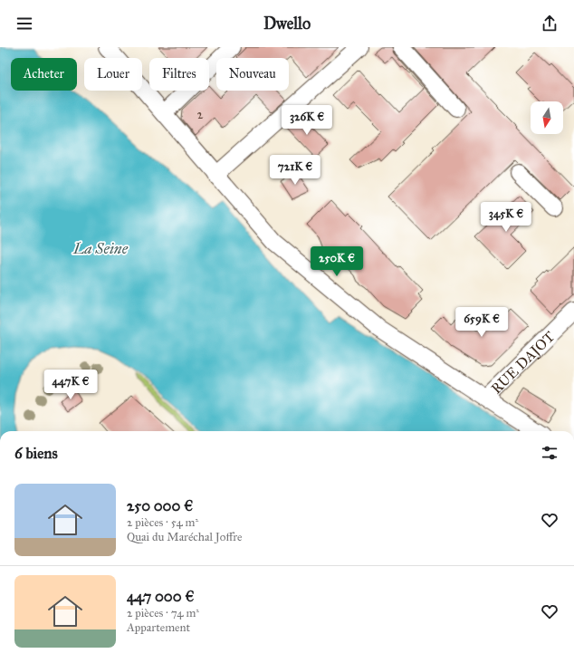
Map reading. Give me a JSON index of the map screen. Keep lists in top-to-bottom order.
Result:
{
  "streets": {
    "street": ["RUE DAJOT"]
  },
  "water": ["La Seine"],
  "house_numbers": ["2"],
  "north": "bottom",
  "page": {
    "header": "Dwello",
    "chip": [
      "Acheter",
      "Louer",
      "Filtres",
      "Nouveau"
    ],
    "price": [
      "326K €",
      "721K €",
      "345K €",
      "250K €",
      "659K €",
      "447K €"
    ],
    "heading": "6 biens",
    "list": [
      {
        "name": "250 000 €",
        "note": "2 pièces · 54 m² · Quai du Maréchal Joffre"
      },
      {
        "name": "447 000 €",
        "note": "2 pièces · 74 m² · Appartement"
      }
    ]
  }
}
